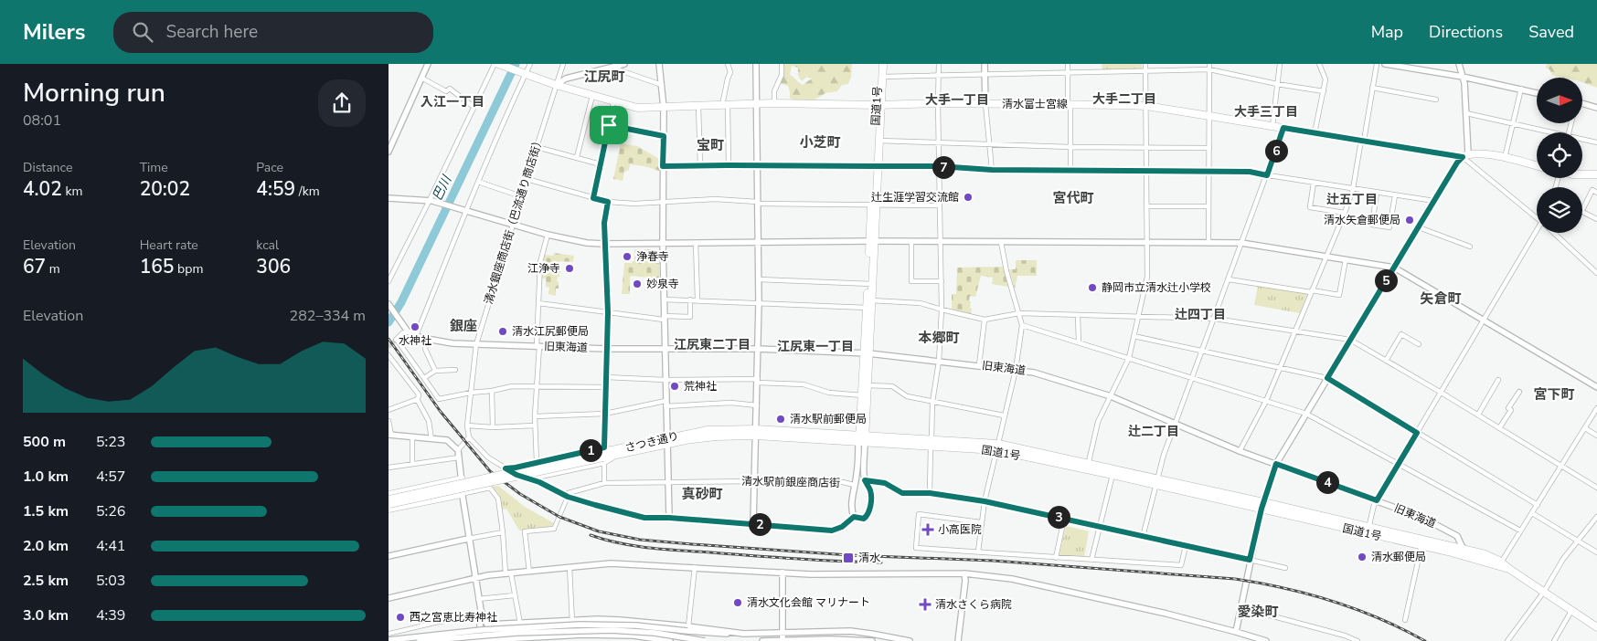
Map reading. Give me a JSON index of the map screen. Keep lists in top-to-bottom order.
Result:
{
  "streets": {
    "main road": ["清水富士宮線", "国道1号", "さつき通り"],
    "street": ["清水銀座商店街（巴流通り商店街）", "旧東海道", "清水駅前銀座商店街"]
  },
  "crossings": [
    ["清水富士宮線", "国道1号"],
    ["清水富士宮線", "清水銀座商店街（巴流通り商店街）"],
    ["国道1号", "旧東海道"],
    ["国道1号", "さつき通り"],
    ["清水銀座商店街（巴流通り商店街）", "旧東海道"]
  ],
  "districts": [
    "江尻町",
    "大手二丁目",
    "大手一丁目",
    "入江一丁目",
    "大手三丁目",
    "小芝町",
    "宝町",
    "宮代町",
    "辻五丁目",
    "矢倉町",
    "辻四丁目",
    "銀座",
    "本郷町",
    "江尻東二丁目",
    "江尻東一丁目",
    "宮下町",
    "辻二丁目",
    "真砂町",
    "愛染町"
  ],
  "water": ["巴川"],
  "places": {
    "other": [
      "辻生涯学習交流館",
      "清水矢倉郵便局",
      "浄春寺",
      "江浄寺",
      "妙泉寺",
      "静岡市立清水辻小学校",
      "水神社",
      "清水江尻郵便局",
      "荒神社",
      "清水駅前郵便局",
      "清水郵便局",
      "清水文化会館 マリナート",
      "西之宮恵比寿神社"
    ],
    "health": ["小高医院", "清水さくら病院"],
    "transit": ["清水"]
  },
  "north": "right",
  "page": {
    "header": "Milers",
    "search": "Search here",
    "nav": ["Map", "Directions", "Saved"],
    "heading": ["Morning run", "08:01"],
    "pins": [
      "6",
      "7",
      "5",
      "1",
      "4",
      "3",
      "2"
    ],
    "stats": [
      ["Distance", "4.02 km"],
      ["Time", "20:02"],
      ["Pace", "4:59 /km"],
      ["Elevation", "67 m"],
      ["Heart rate", "165 bpm"],
      ["kcal", "306"]
    ],
    "chart": ["Elevation", "282–334 m"],
    "list": [
      {
        "name": "500 m",
        "note": "5:23"
      },
      {
        "name": "1.0 km",
        "note": "4:57"
      },
      {
        "name": "1.5 km",
        "note": "5:26"
      },
      {
        "name": "2.0 km",
        "note": "4:41"
      },
      {
        "name": "2.5 km",
        "note": "5:03"
      },
      {
        "name": "3.0 km",
        "note": "4:39"
      }
    ]
  }
}
